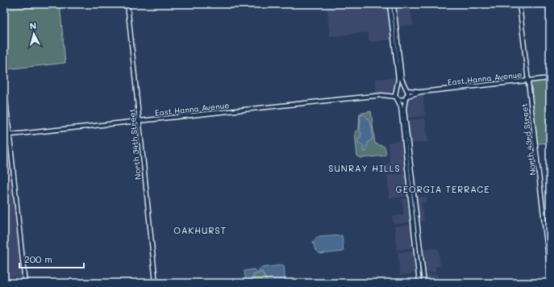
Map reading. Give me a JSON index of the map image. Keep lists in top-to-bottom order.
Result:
{
  "streets": {
    "street": ["East Hanna Avenue", "North 43rd Street", "North 34th Street"]
  },
  "crossings": [
    ["East Hanna Avenue", "North 43rd Street"],
    ["East Hanna Avenue", "North 34th Street"]
  ],
  "districts": ["SUNRAY HILLS", "GEORGIA TERRACE", "OAKHURST"],
  "scale_bar": "200 m",
  "north": "top"
}
